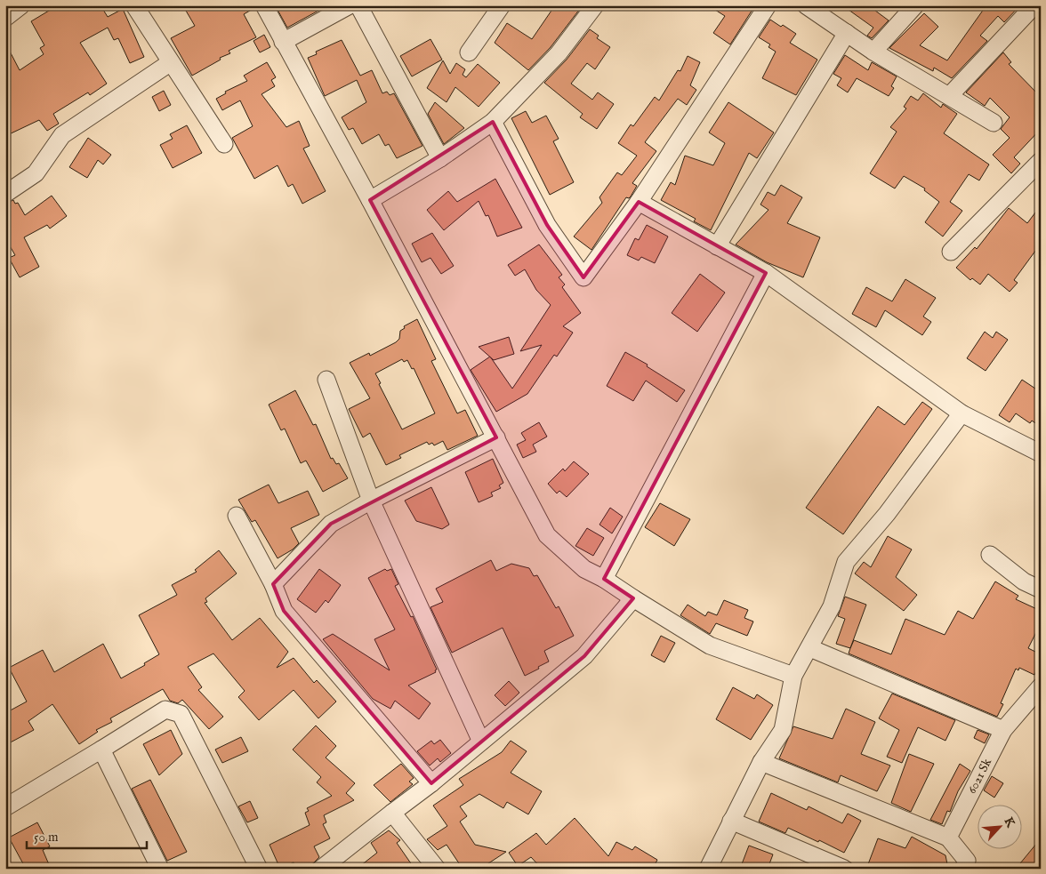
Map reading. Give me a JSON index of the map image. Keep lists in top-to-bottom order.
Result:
{
  "streets": {
    "street": ["6021 Sk"]
  },
  "scale_bar": "50 m",
  "north": "top right"
}
